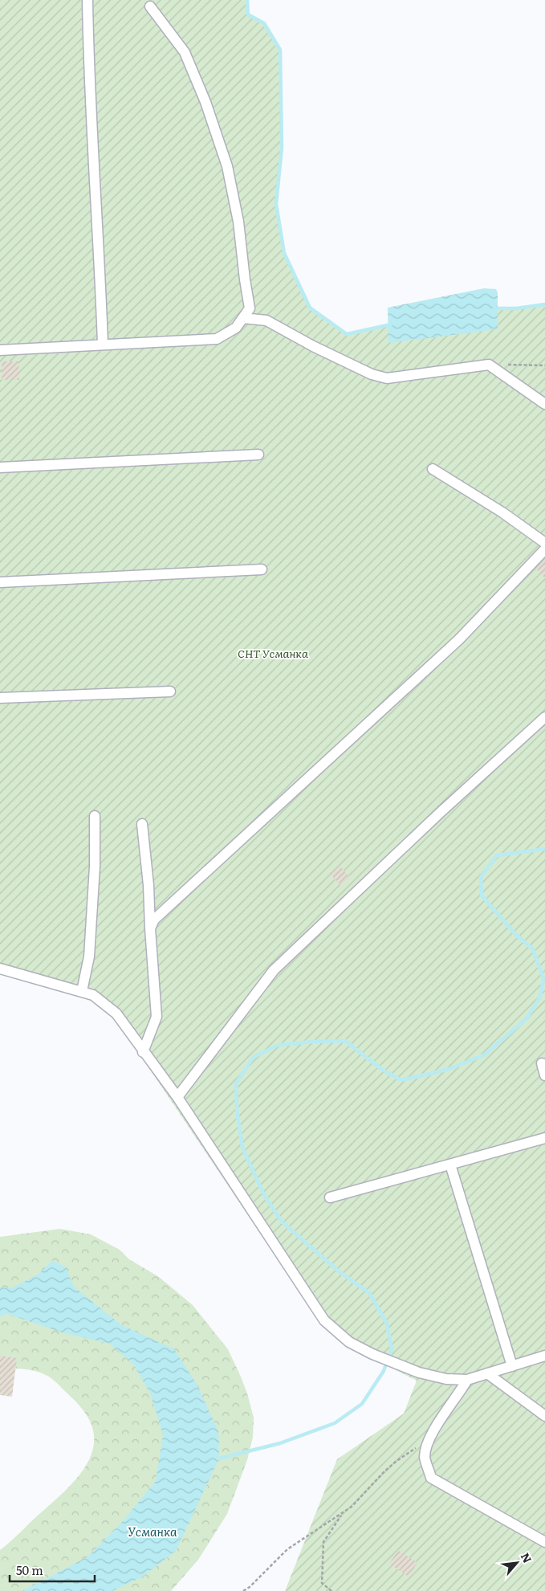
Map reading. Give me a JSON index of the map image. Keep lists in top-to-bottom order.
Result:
{
  "water": ["Усманка"],
  "parks": ["СНТ Усманка"],
  "scale_bar": "50 m",
  "north": "top right"
}
